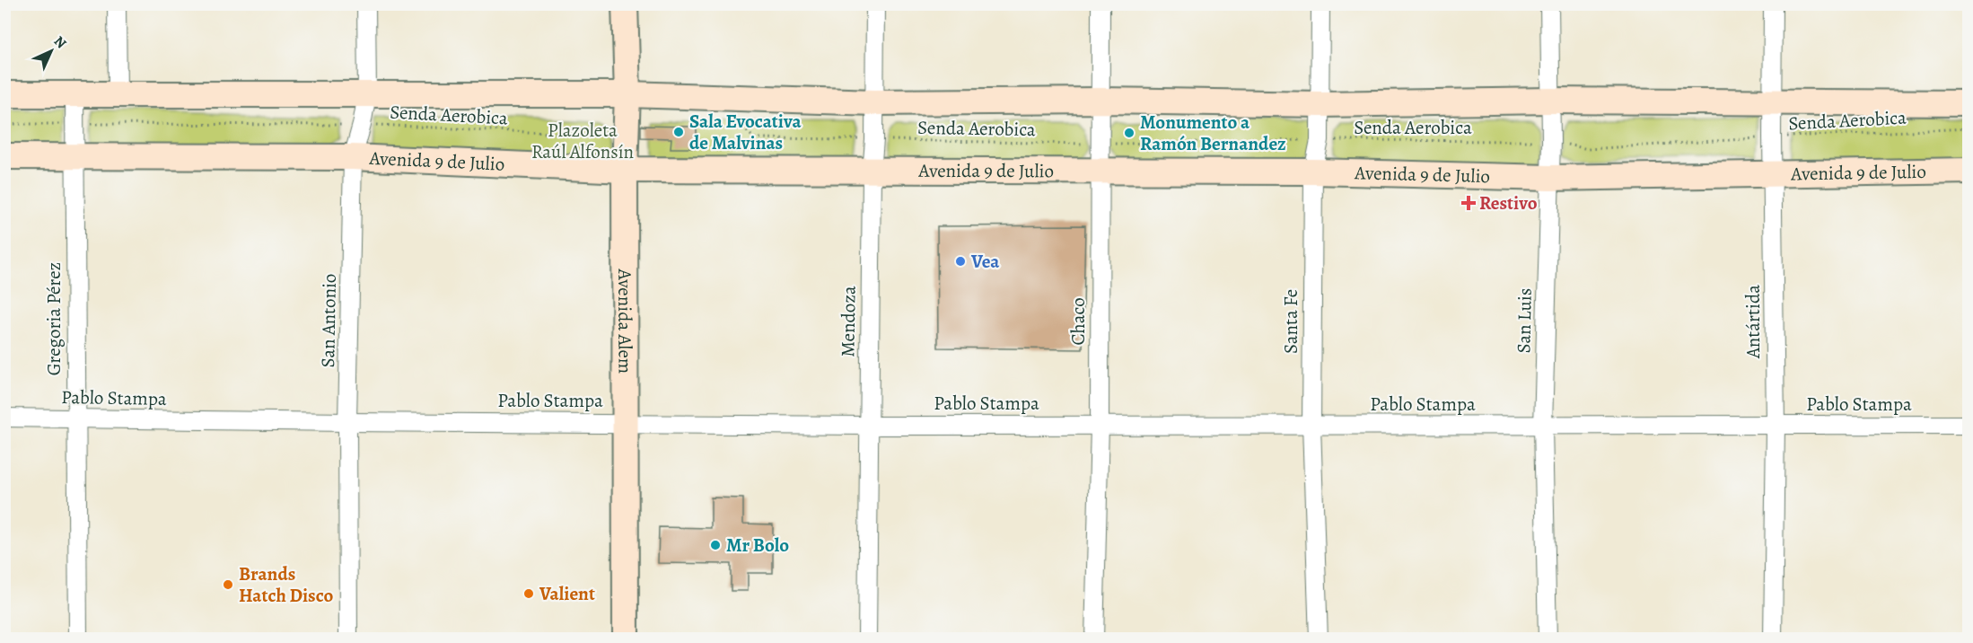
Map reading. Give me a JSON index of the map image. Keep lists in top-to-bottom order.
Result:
{
  "streets": {
    "main road": ["Avenida 9 de Julio", "Avenida Alem"],
    "street": [
      "Gregoria Pérez",
      "San Antonio",
      "San Luis",
      "Mendoza",
      "Chaco",
      "Santa Fe",
      "Antártida",
      "Pablo Stampa"
    ],
    "path": ["Senda Aerobica"]
  },
  "crossings": [
    ["Senda Aerobica", "Gregoria Pérez"],
    ["Senda Aerobica", "San Antonio"],
    ["Senda Aerobica", "San Luis"],
    ["Senda Aerobica", "Avenida Alem"],
    ["Senda Aerobica", "Mendoza"],
    ["Senda Aerobica", "Chaco"],
    ["Senda Aerobica", "Santa Fe"],
    ["Senda Aerobica", "Antártida"],
    ["Avenida 9 de Julio", "Gregoria Pérez"],
    ["Avenida 9 de Julio", "San Antonio"],
    ["Avenida 9 de Julio", "San Luis"],
    ["Avenida 9 de Julio", "Avenida Alem"],
    ["Avenida 9 de Julio", "Mendoza"],
    ["Avenida 9 de Julio", "Chaco"],
    ["Avenida 9 de Julio", "Santa Fe"],
    ["Avenida 9 de Julio", "Antártida"],
    ["Gregoria Pérez", "Pablo Stampa"],
    ["San Antonio", "Pablo Stampa"],
    ["San Luis", "Pablo Stampa"],
    ["Avenida Alem", "Pablo Stampa"],
    ["Mendoza", "Pablo Stampa"],
    ["Chaco", "Pablo Stampa"],
    ["Santa Fe", "Pablo Stampa"],
    ["Antártida", "Pablo Stampa"]
  ],
  "parks": ["Plazoleta Raúl Alfonsín"],
  "places": {
    "other": [
      "Sala Evocativa de Malvinas",
      "Monumento a Ramón Bernandez",
      "Vea",
      "Mr Bolo",
      "Brands Hatch Disco",
      "Valient"
    ],
    "health": ["Restivo"]
  },
  "north": "top right"
}
